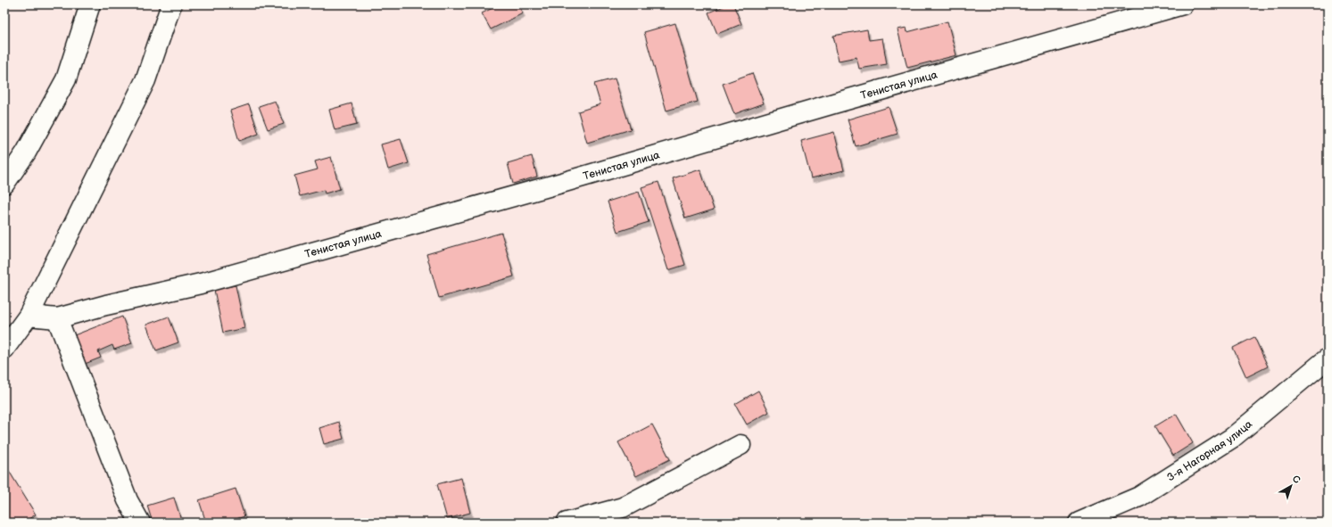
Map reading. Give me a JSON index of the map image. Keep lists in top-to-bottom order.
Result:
{
  "streets": {
    "street": ["Тенистая улица", "3-я Нагорная улица"]
  },
  "north": "top right"
}
